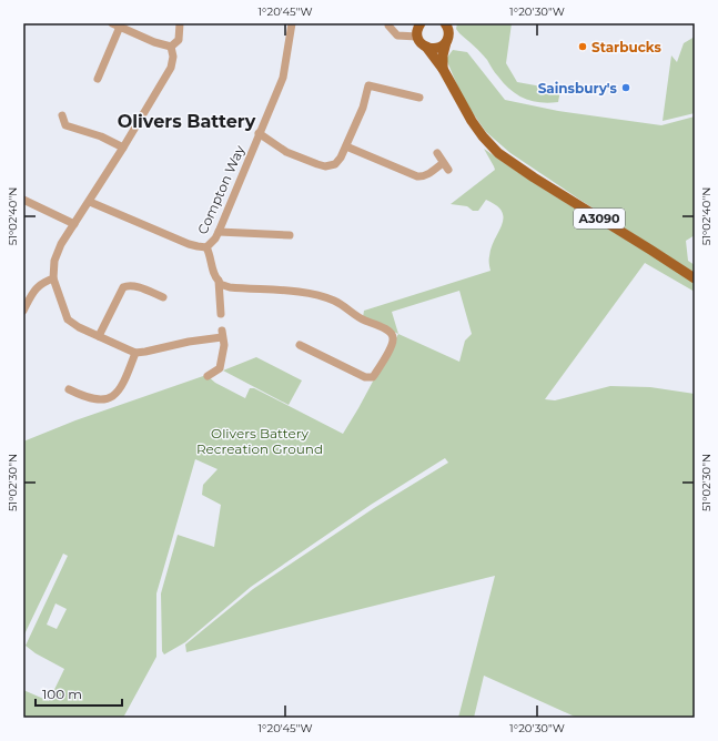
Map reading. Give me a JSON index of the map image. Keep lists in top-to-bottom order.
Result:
{
  "streets": {
    "main road": ["A3090"],
    "street": ["Compton Way"]
  },
  "districts": ["Olivers Battery"],
  "parks": ["Olivers Battery Recreation Ground"],
  "places": ["Starbucks", "Sainsbury's"],
  "scale_bar": "100 m",
  "coordinates": [
    "1°20'45\"W",
    "1°20'30\"W",
    "51°02'40\"N",
    "51°02'30\"N"
  ]
}
